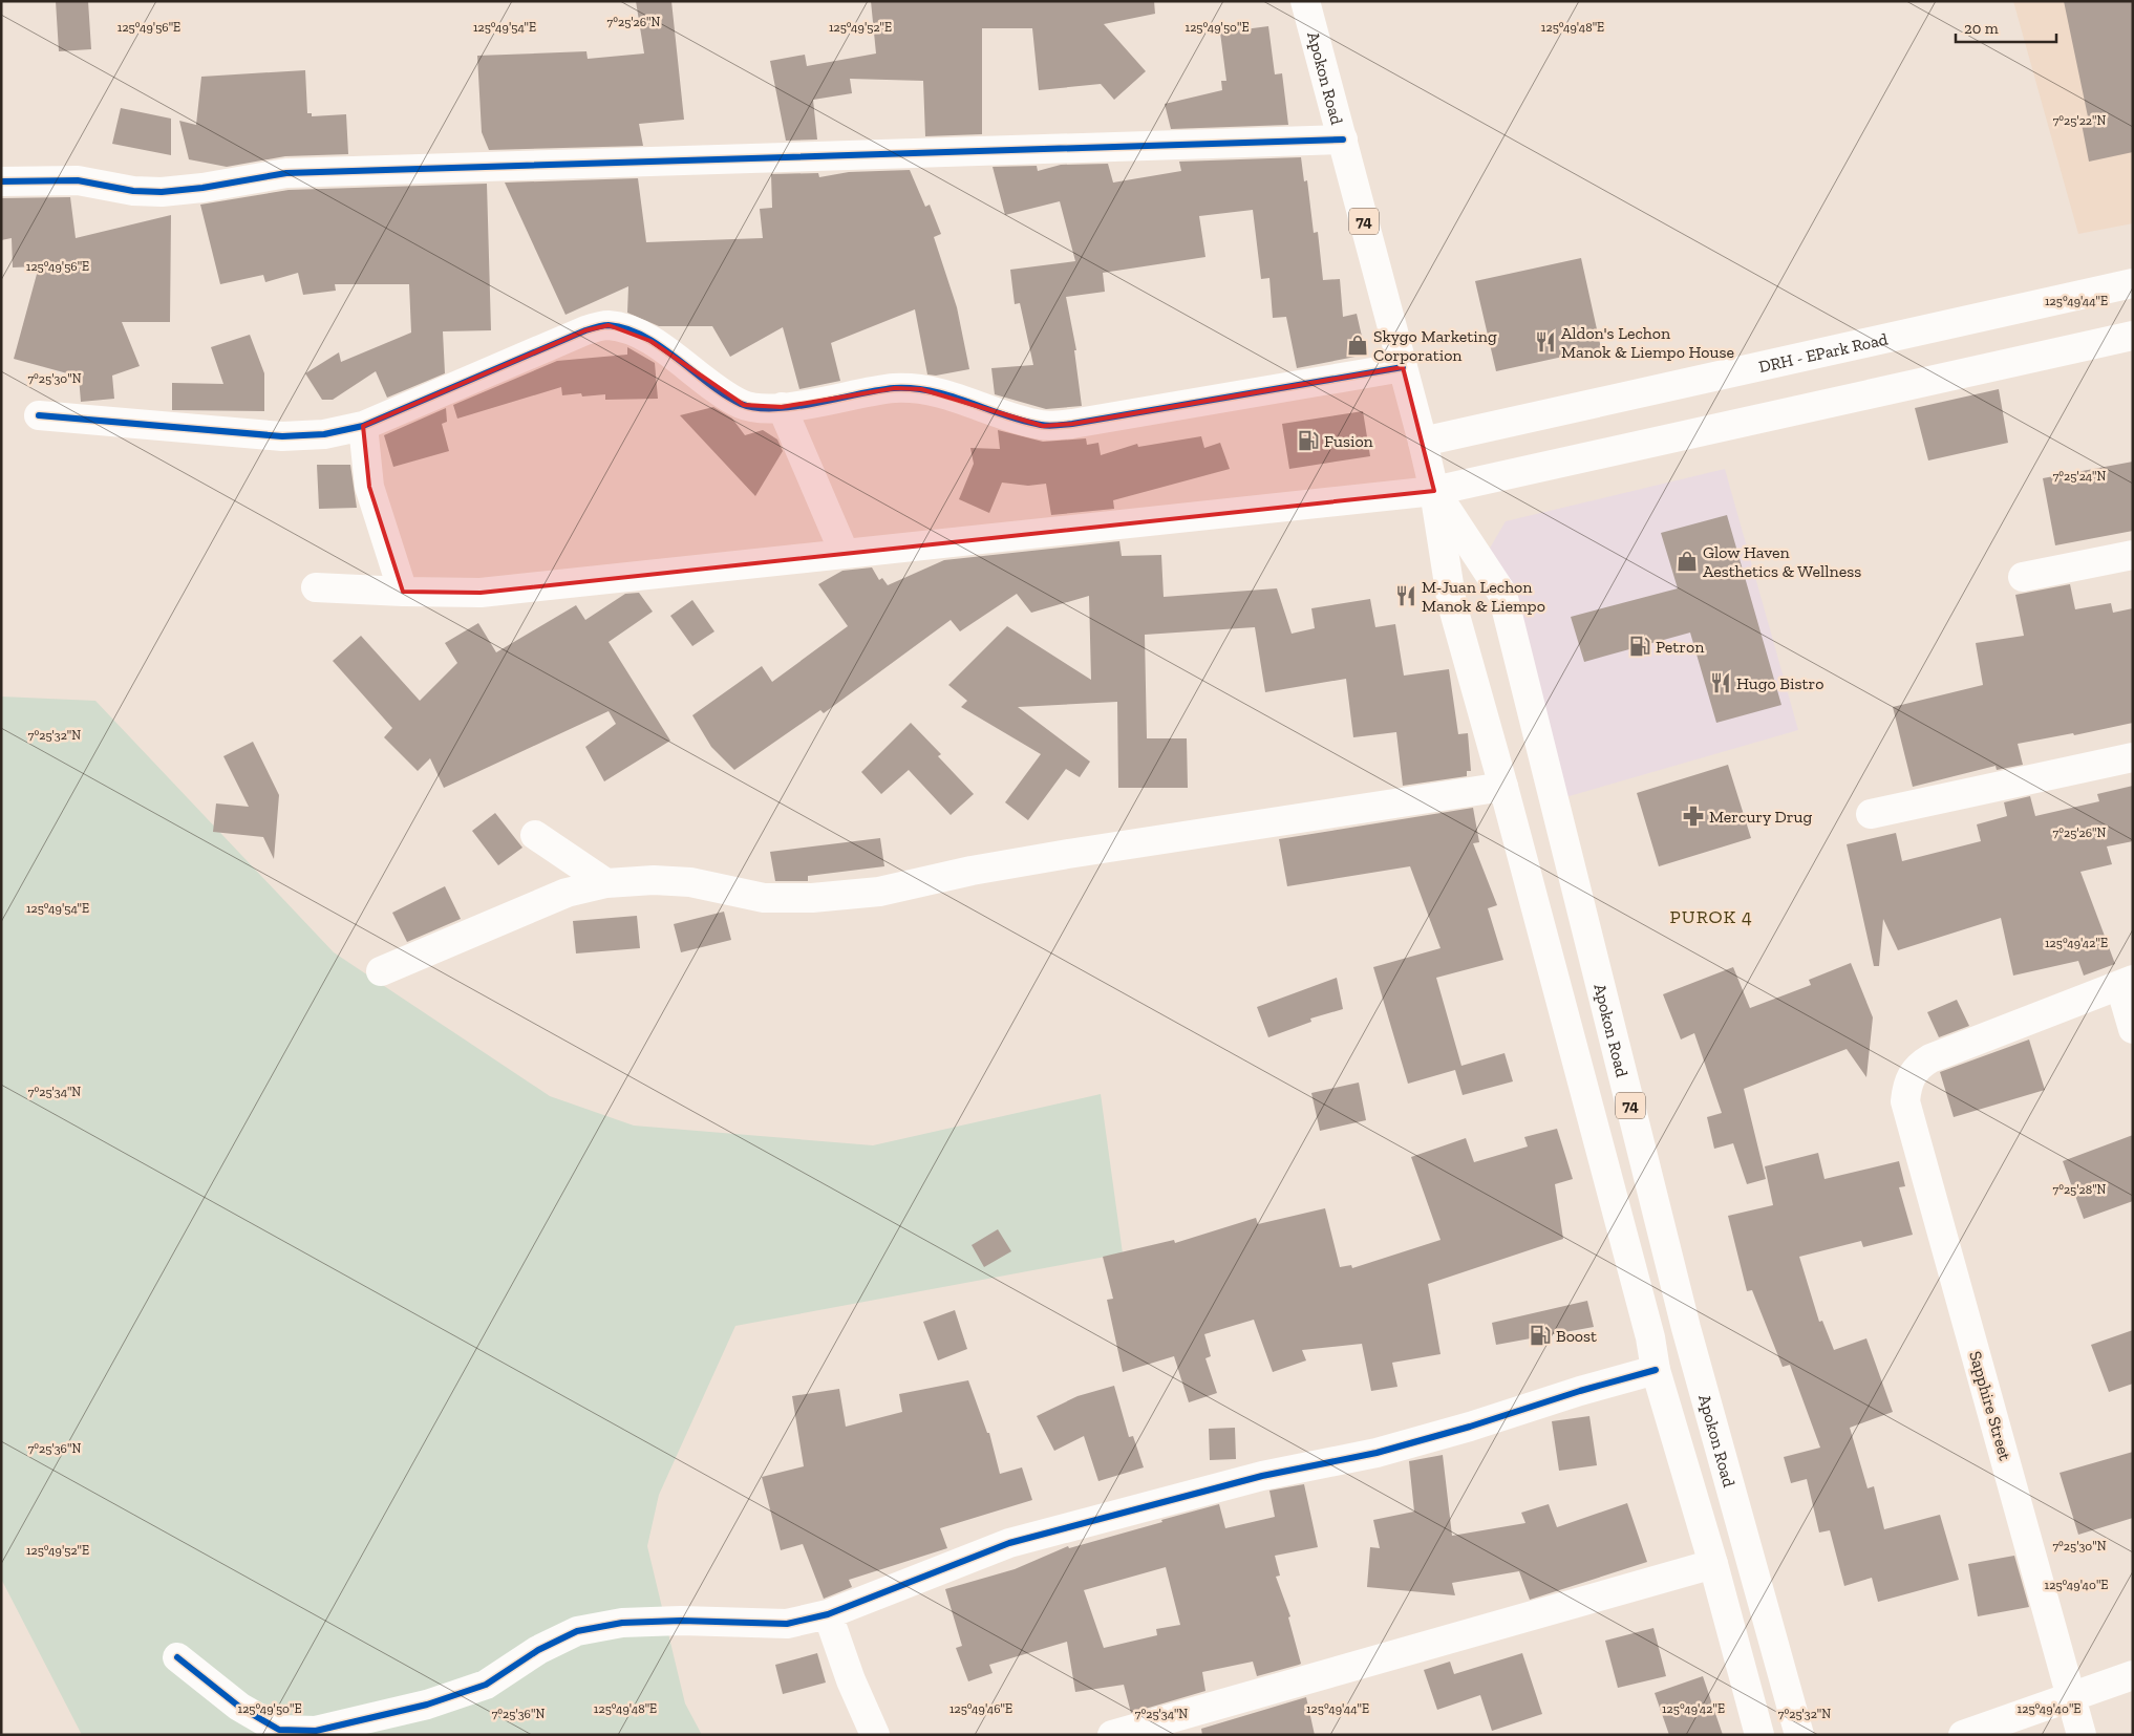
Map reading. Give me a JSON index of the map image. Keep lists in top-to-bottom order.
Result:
{
  "streets": {
    "main road": [
      "Apokon Road",
      "74",
      "DRH - EPark Road",
      "Sapphire Street"
    ]
  },
  "crossings": [
    ["Apokon Road", "DRH - EPark Road"]
  ],
  "districts": ["PUROK 4"],
  "places": {
    "restaurant": ["Aldon's Lechon Manok & Liempo House", "M-Juan Lechon Manok & Liempo", "Hugo Bistro"],
    "shop": ["Skygo Marketing Corporation", "Glow Haven Aesthetics & Wellness"],
    "fuel station": ["Fusion", "Petron", "Boost"],
    "pharmacy": ["Mercury Drug"]
  },
  "scale_bar": "20 m",
  "coordinates": [
    "7°25'26\"N",
    "125°49'56\"E",
    "125°49'54\"E",
    "125°49'52\"E",
    "125°49'50\"E",
    "125°49'48\"E",
    "7°25'22\"N",
    "125°49'44\"E",
    "7°25'30\"N",
    "7°25'24\"N",
    "7°25'32\"N",
    "125°49'42\"E",
    "7°25'34\"N",
    "7°25'28\"N",
    "7°25'36\"N",
    "125°49'40\"E",
    "125°49'46\"E"
  ]
}
